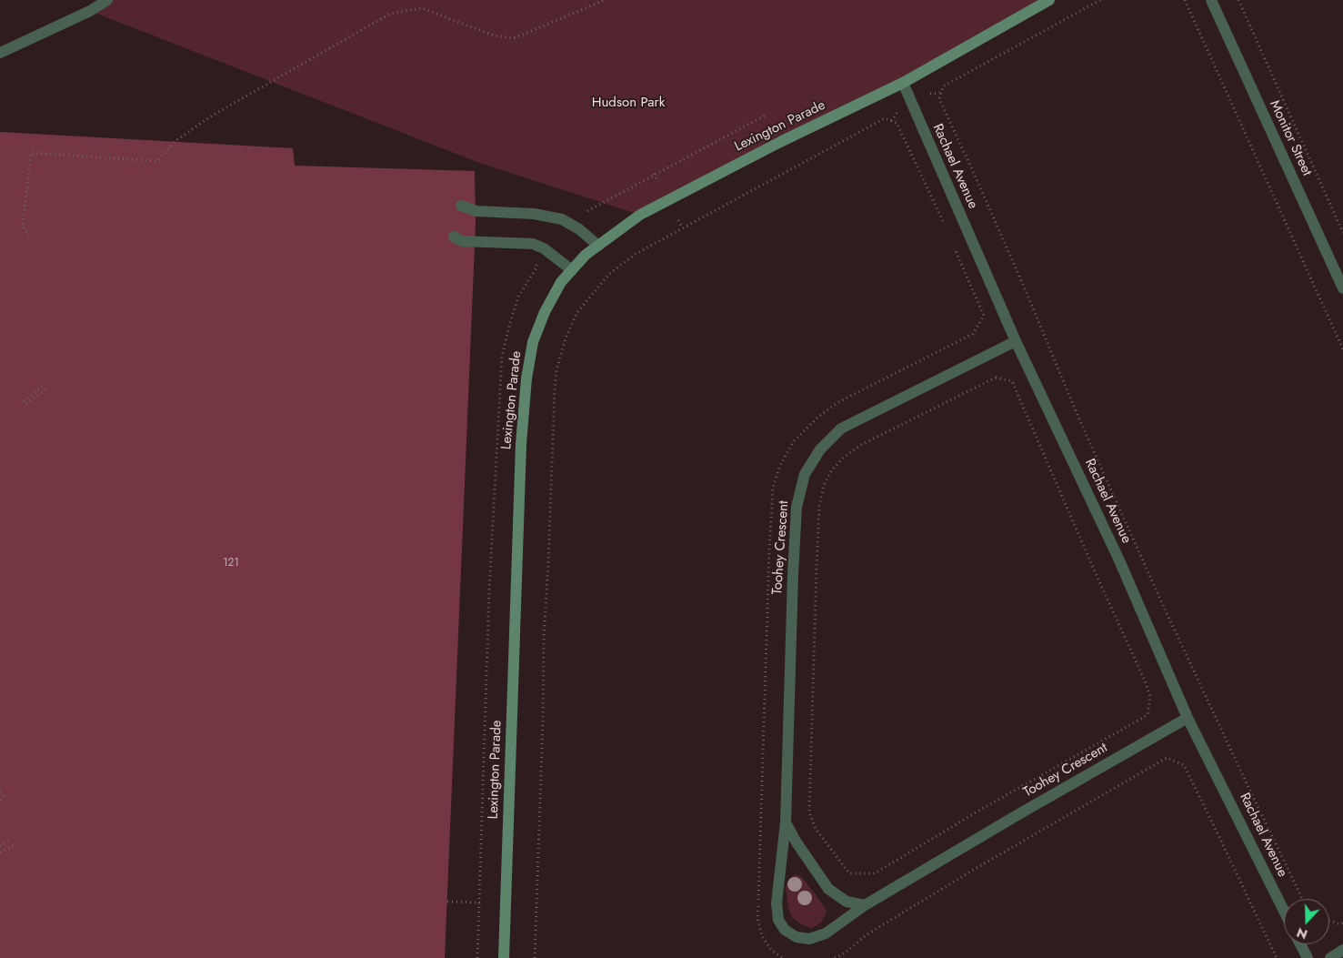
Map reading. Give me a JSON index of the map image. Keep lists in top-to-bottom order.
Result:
{
  "streets": {
    "main road": ["Lexington Parade"],
    "street": ["Monitor Street", "Rachael Avenue", "Toohey Crescent"]
  },
  "crossings": [
    ["Lexington Parade", "Rachael Avenue"],
    ["Rachael Avenue", "Toohey Crescent"]
  ],
  "parks": ["Hudson Park"],
  "house_numbers": ["121"],
  "north": "bottom"
}
